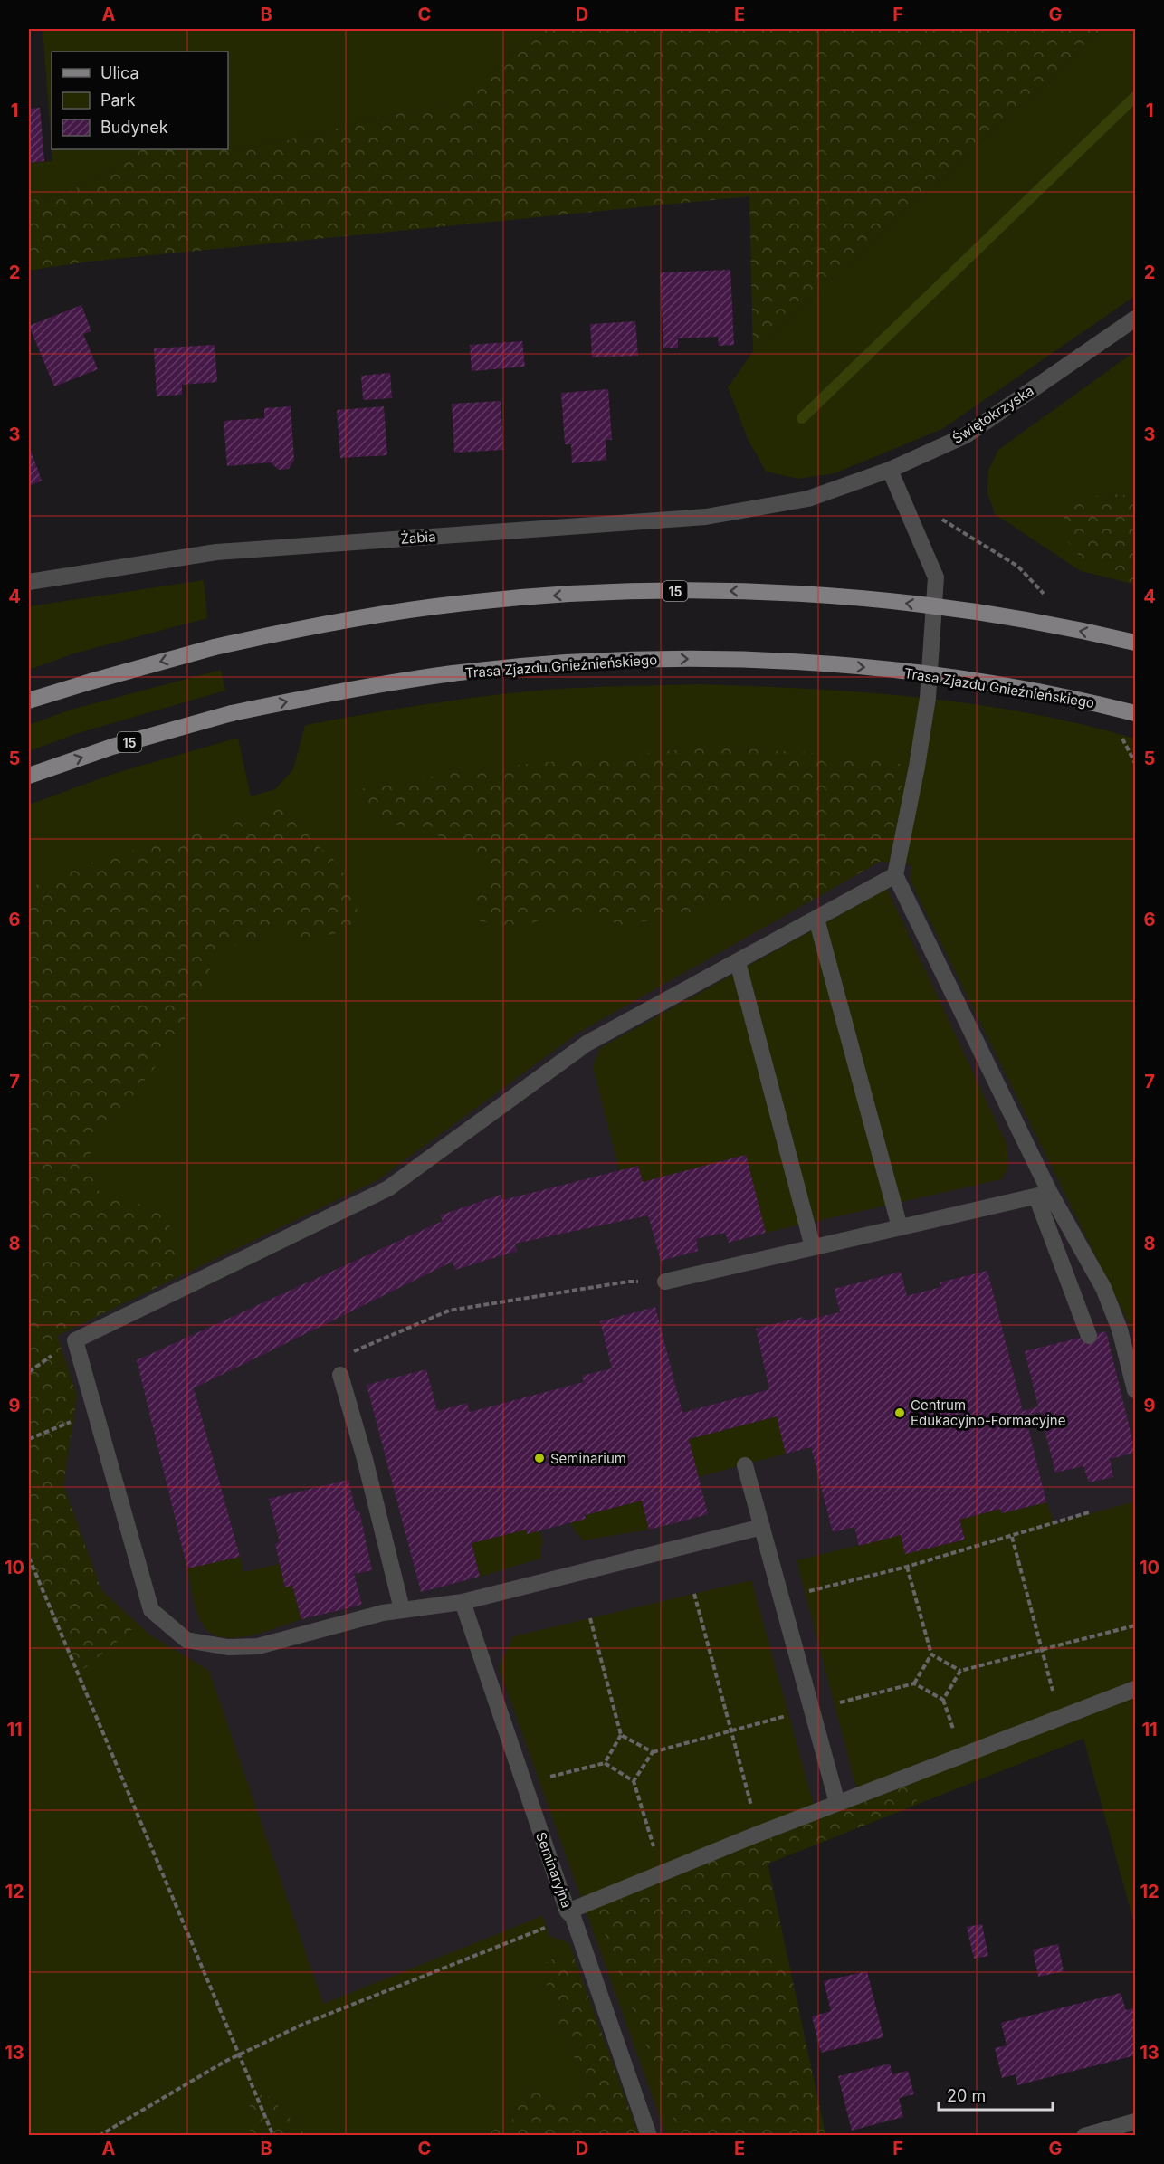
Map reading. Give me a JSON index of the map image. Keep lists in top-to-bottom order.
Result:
{
  "streets": {
    "main road": ["15", "Trasa Zjazdu Gnieźnieńskiego"],
    "street": ["Świętokrzyska", "Żabia", "Seminaryjna"]
  },
  "crossings": [
    ["Świętokrzyska", "Żabia"]
  ],
  "places": ["Centrum Edukacyjno-Formacyjne", "Seminarium"],
  "legend": ["Ulica", "Park", "Budynek"],
  "scale_bar": "20 m",
  "grid": {
    "columns": [
      "A",
      "B",
      "C",
      "D",
      "E",
      "F",
      "G"
    ],
    "rows": [
      "1",
      "2",
      "3",
      "4",
      "5",
      "6",
      "7",
      "8",
      "9",
      "10",
      "11",
      "12",
      "13"
    ]
  }
}
